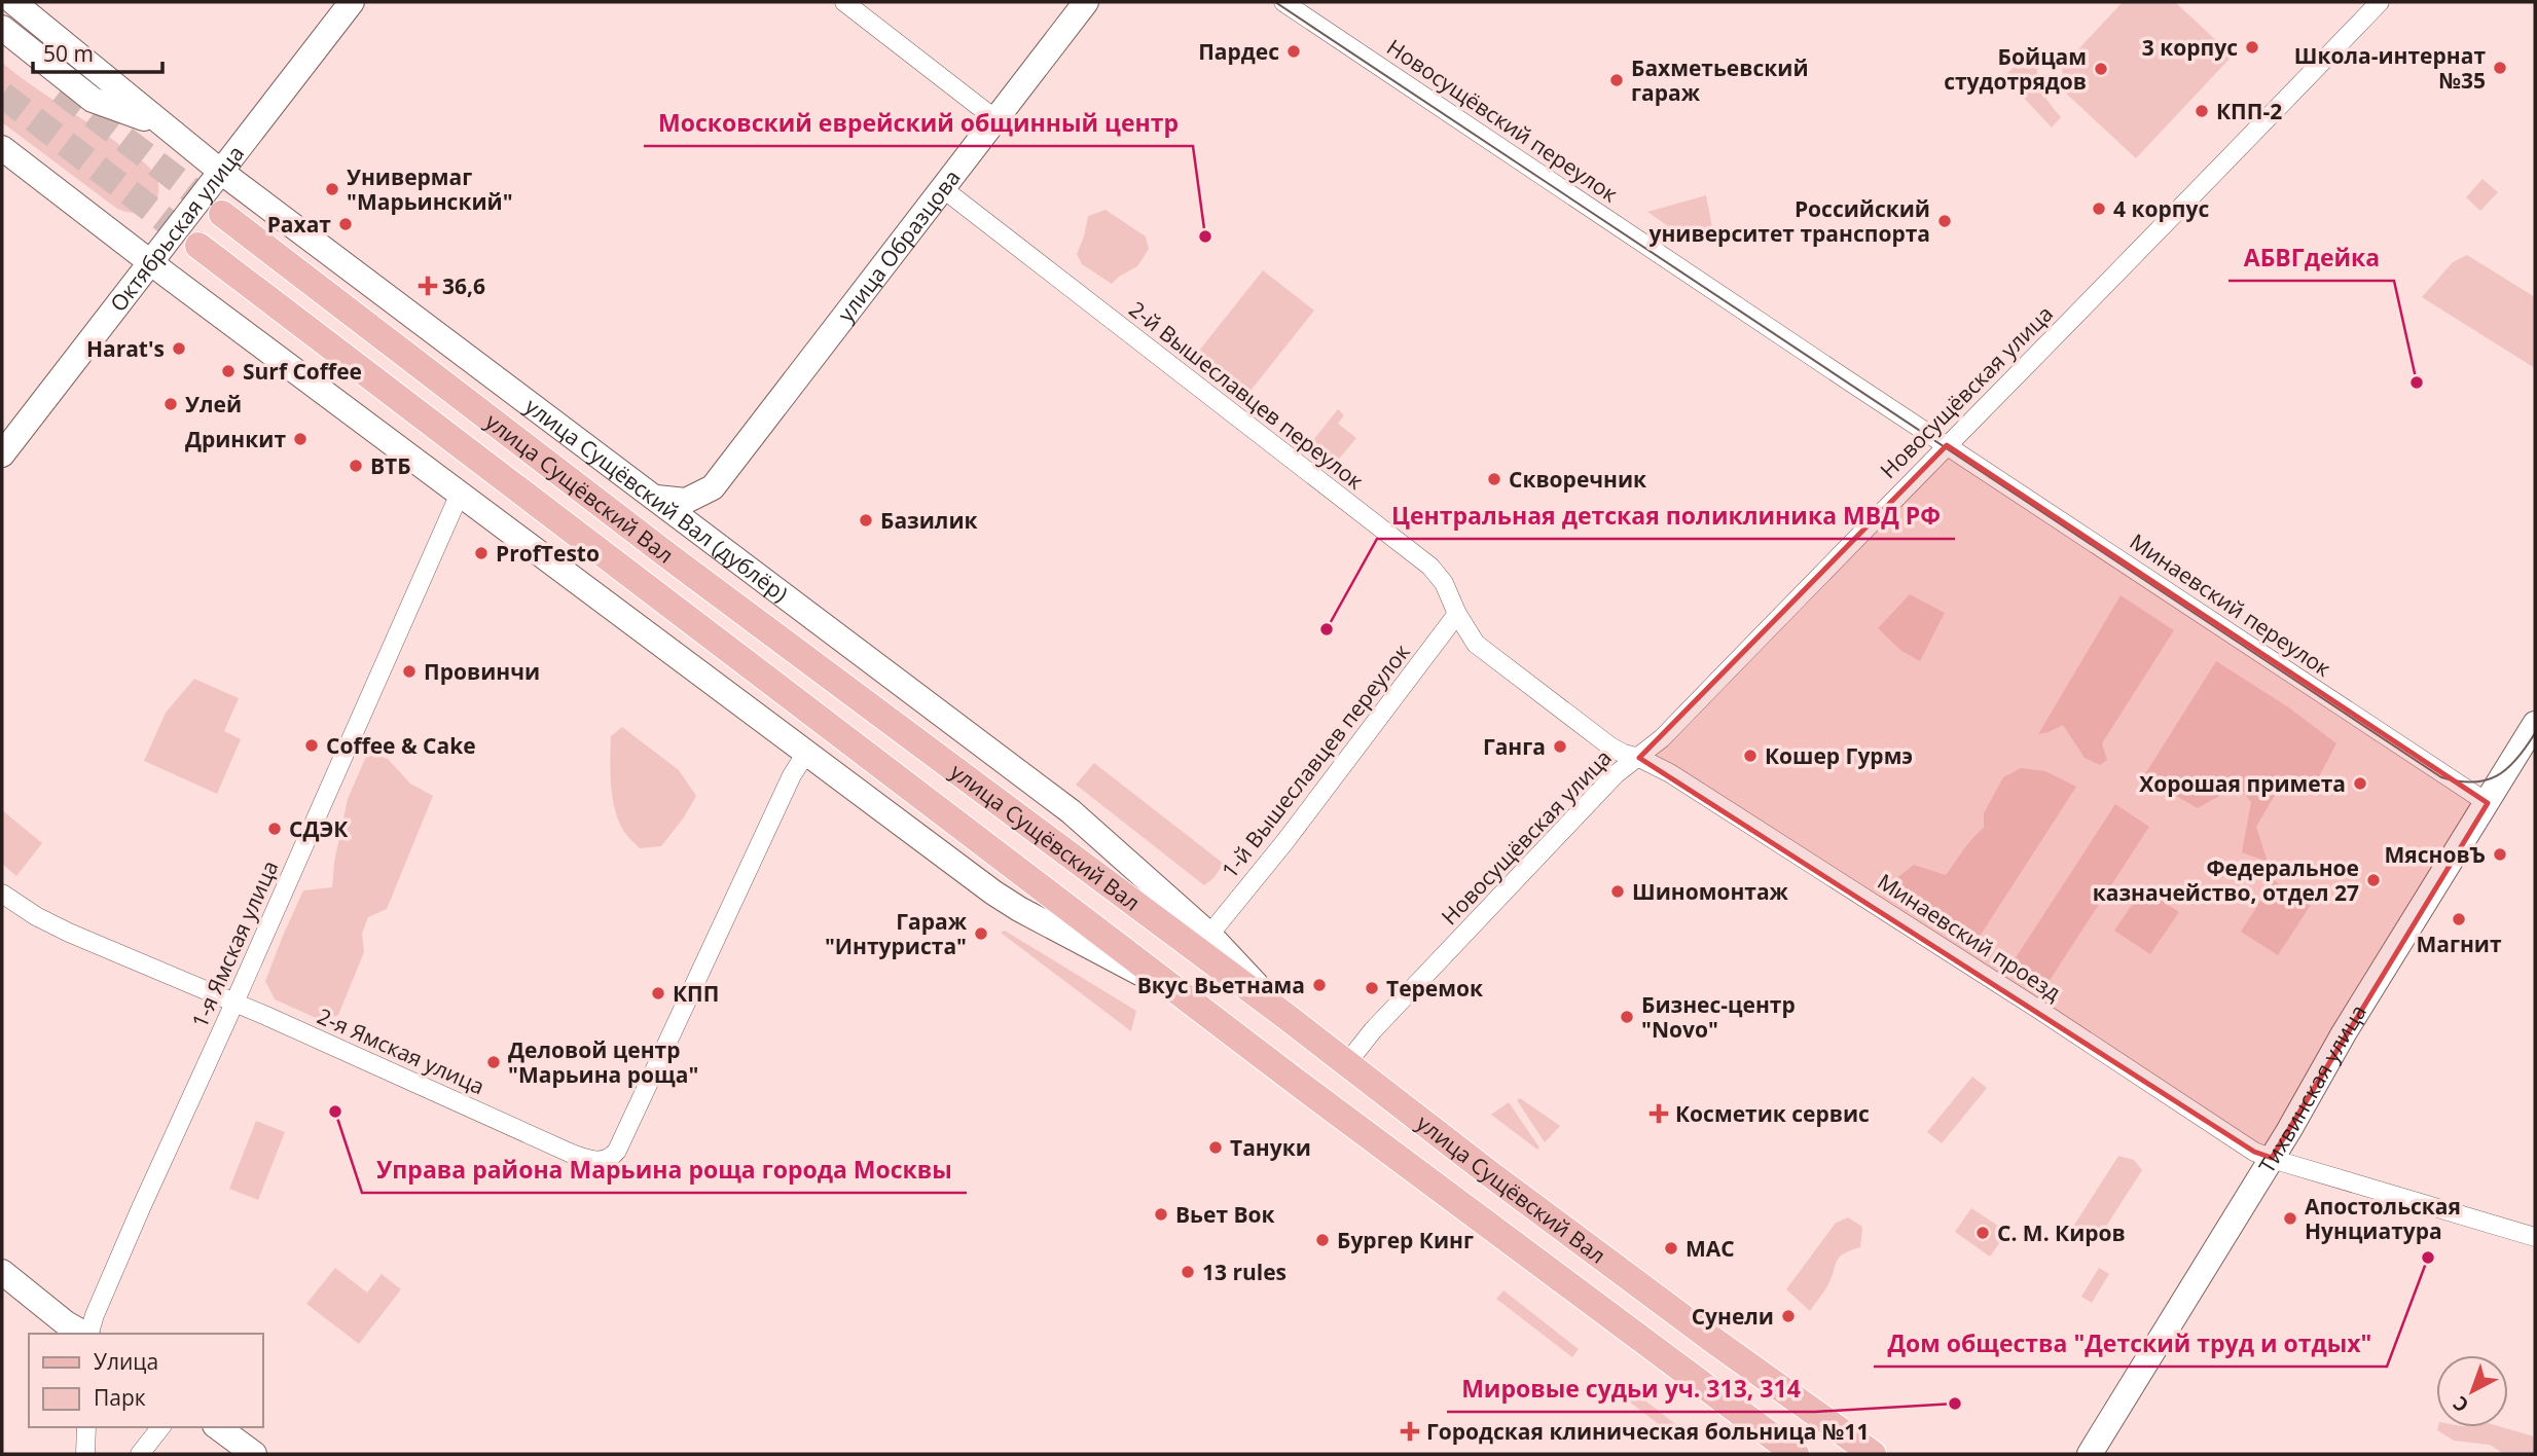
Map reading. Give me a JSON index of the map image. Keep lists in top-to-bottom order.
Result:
{
  "streets": {
    "main road": [
      "Октябрьская улица",
      "улица Образцова",
      "улица Сущёвский Вал",
      "улица Сущёвский Вал (дублёр)",
      "Тихвинская улица"
    ],
    "street": [
      "Новосущёвский переулок",
      "Новосущёвская улица",
      "2-й Вышеславцев переулок",
      "Минаевский переулок",
      "1-й Вышеславцев переулок",
      "Минаевский проезд",
      "1-я Ямская улица",
      "2-я Ямская улица"
    ]
  },
  "crossings": [
    ["Новосущёвский переулок", "Новосущёвская улица"],
    ["Новосущёвский переулок", "Минаевский переулок"],
    ["Октябрьская улица", "улица Сущёвский Вал (дублёр)"],
    ["улица Образцова", "2-й Вышеславцев переулок"],
    ["улица Образцова", "улица Сущёвский Вал (дублёр)"],
    ["Новосущёвская улица", "2-й Вышеславцев переулок"],
    ["Новосущёвская улица", "улица Сущёвский Вал"],
    ["Новосущёвская улица", "Минаевский переулок"],
    ["Новосущёвская улица", "Минаевский проезд"],
    ["2-й Вышеславцев переулок", "1-й Вышеславцев переулок"],
    ["2-й Вышеславцев переулок", "Минаевский проезд"],
    ["улица Сущёвский Вал", "улица Сущёвский Вал (дублёр)"],
    ["улица Сущёвский Вал (дублёр)", "1-й Вышеславцев переулок"],
    ["Минаевский переулок", "Тихвинская улица"],
    ["Минаевский проезд", "Тихвинская улица"],
    ["1-я Ямская улица", "2-я Ямская улица"]
  ],
  "places": {
    "other": [
      "3 корпус",
      "Пардес",
      "Школа-интернат №35",
      "Бойцам студотрядов",
      "Бахметьевский гараж",
      "КПП-2",
      "Универмаг \"Марьинский\"",
      "4 корпус",
      "Российский университет транспорта",
      "Рахат",
      "Московский еврейский общинный центр",
      "Harat's",
      "Surf Coffee",
      "АБВГдейка",
      "Улей",
      "Дринкит",
      "ВТБ",
      "Скворечник",
      "Базилик",
      "ProfTesto",
      "Центральная детская поликлиника МВД РФ",
      "Провинчи",
      "Coffee & Cake",
      "Ганга",
      "Кошер Гурмэ",
      "Хорошая примета",
      "СДЭК",
      "МясновЪ",
      "Федеральное казначейство, отдел 27",
      "Шиномонтаж",
      "Магнит",
      "Гараж \"Интуриста\"",
      "Вкус Вьетнама",
      "Теремок",
      "КПП",
      "Бизнес-центр \"Novo\"",
      "Деловой центр \"Марьина роща\"",
      "Управа района Марьина роща города Москвы",
      "Тануки",
      "Вьет Вок",
      "Апостольская Нунциатура",
      "С. М. Киров",
      "Бургер Кинг",
      "MAC",
      "Дом общества \"Детский труд и отдых\"",
      "13 rules",
      "Сунели",
      "Мировые судьи уч. 313, 314"
    ],
    "health": ["36,6", "Косметик сервис", "Городская клиническая больница №11"]
  },
  "legend": ["Улица", "Парк"],
  "scale_bar": "50 m",
  "north": "bottom left"
}
